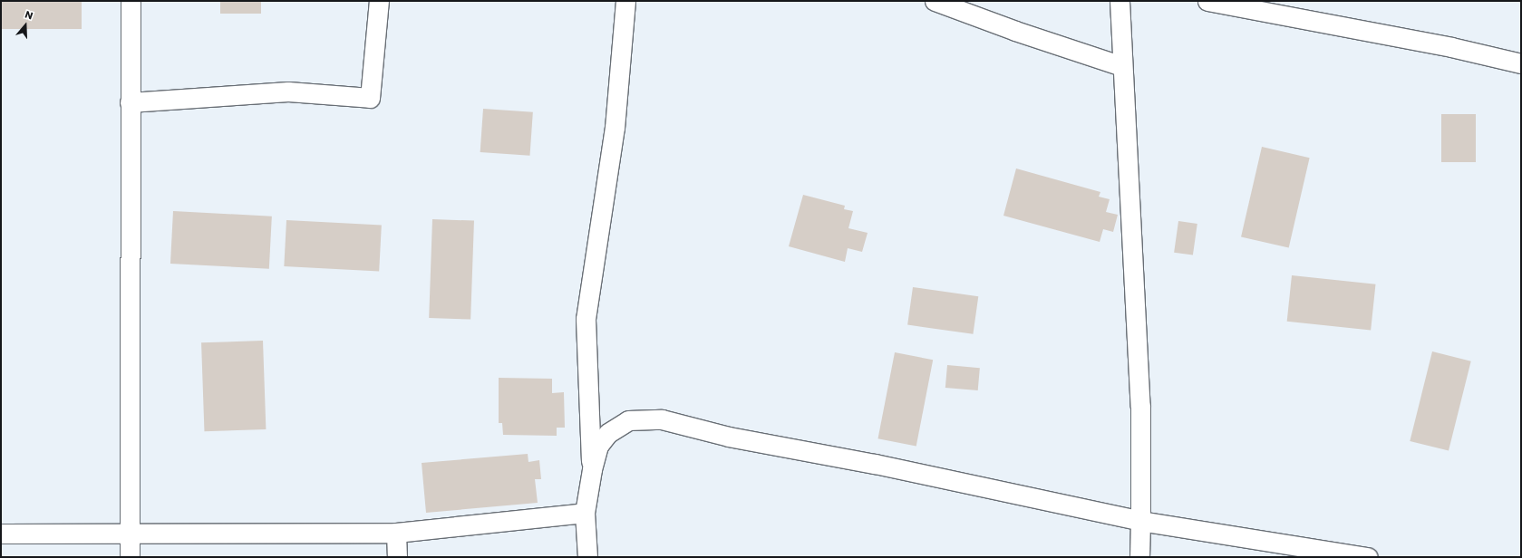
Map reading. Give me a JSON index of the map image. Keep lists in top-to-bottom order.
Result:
{
  "north": "top"
}
